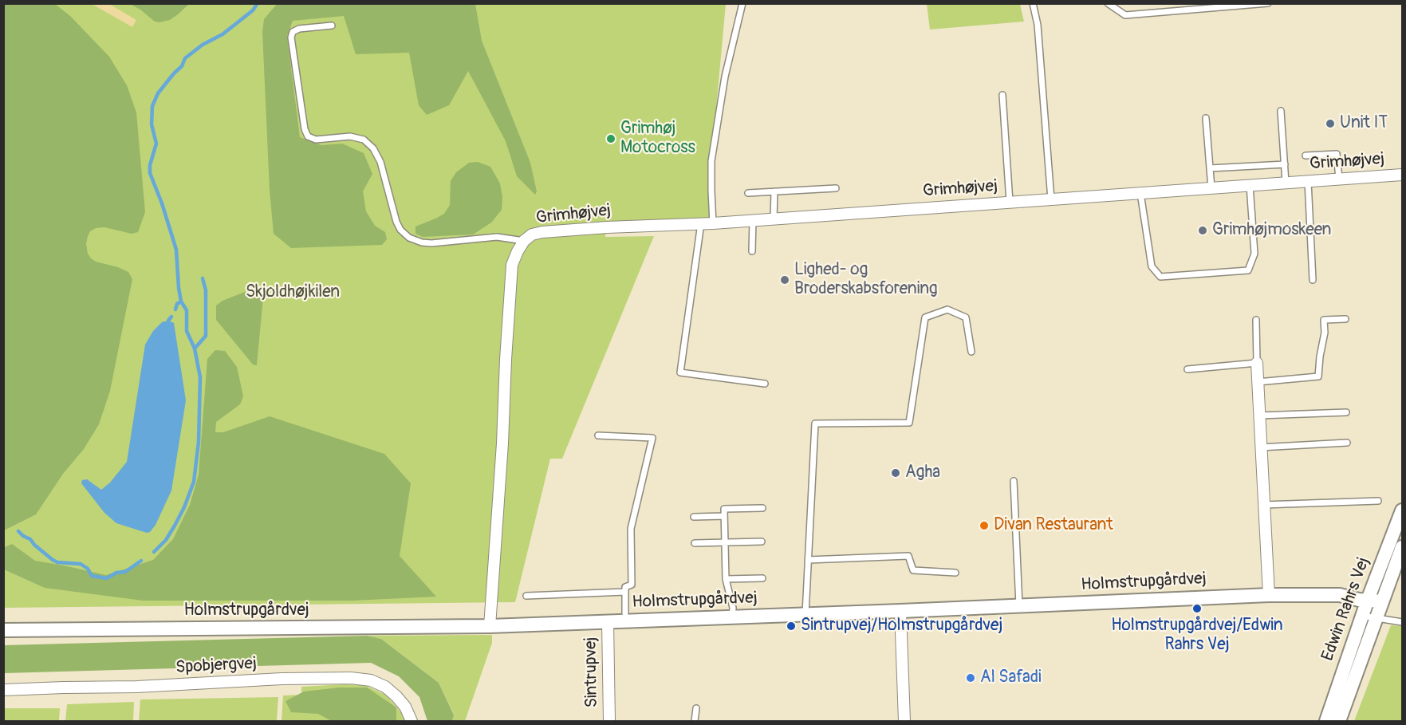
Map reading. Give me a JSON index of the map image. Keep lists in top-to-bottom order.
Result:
{
  "streets": {
    "street": [
      "Grimhøjvej",
      "Holmstrupgårdvej",
      "Edwin Rahrs Vej",
      "Spobjergvej",
      "Sintrupvej"
    ]
  },
  "crossings": [
    ["Holmstrupgårdvej", "Edwin Rahrs Vej"],
    ["Holmstrupgårdvej", "Sintrupvej"]
  ],
  "parks": ["Skjoldhøjkilen"],
  "places": [
    "Unit IT",
    "Grimhøj Motocross",
    "Grimhøjmoskeen",
    "Lighed- og Broderskabsforening",
    "Agha",
    "Divan Restaurant",
    "Holmstrupgårdvej/Edwin Rahrs Vej",
    "Sintrupvej/Holmstrupgårdvej",
    "Al Safadi"
  ]
}
